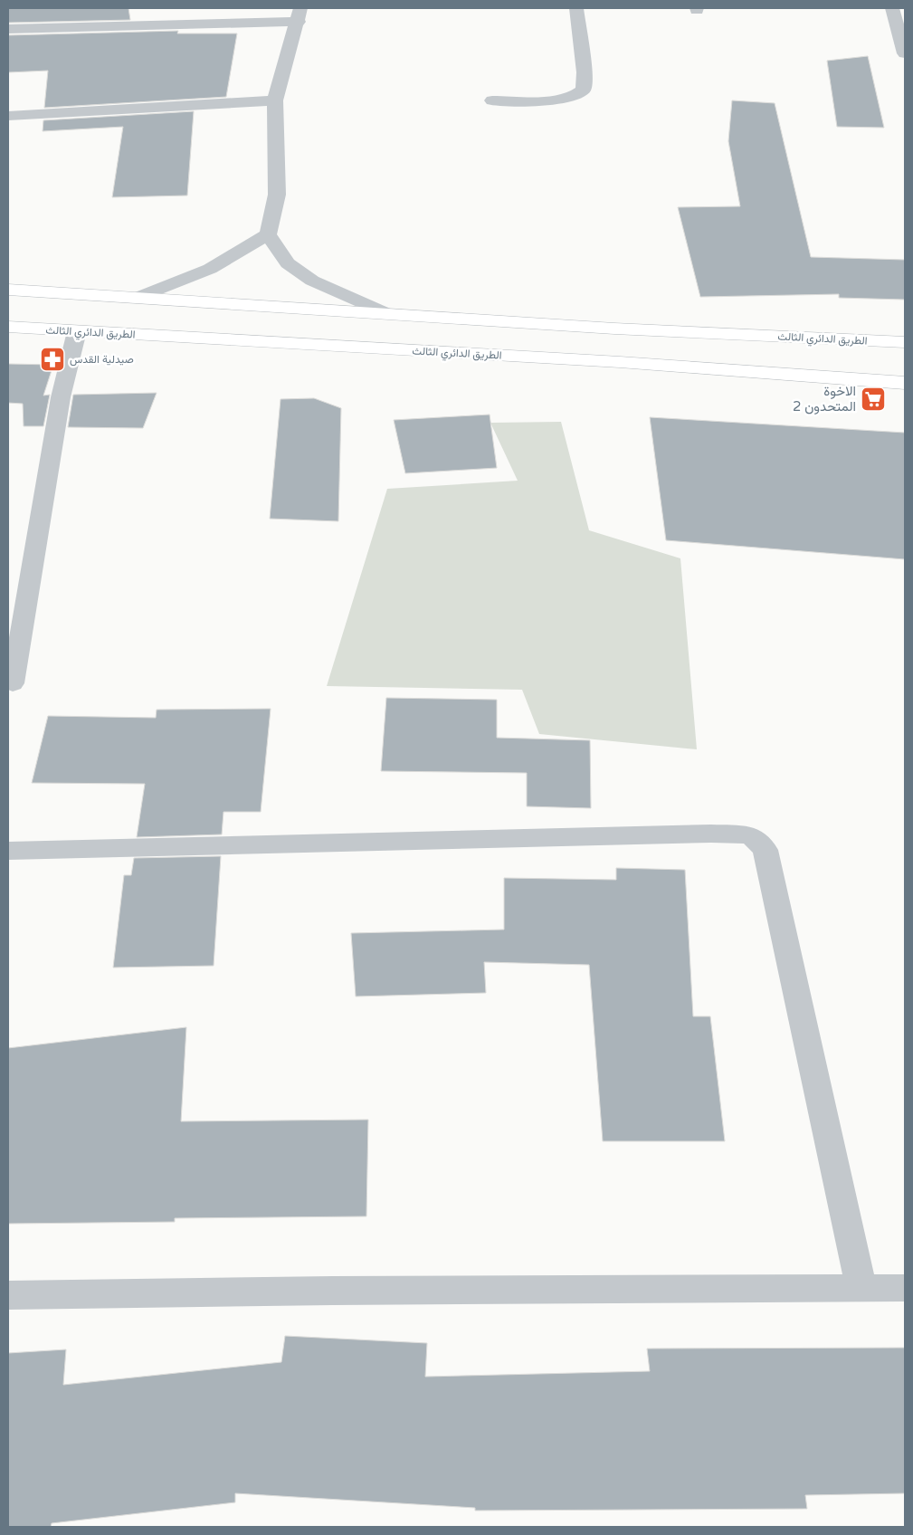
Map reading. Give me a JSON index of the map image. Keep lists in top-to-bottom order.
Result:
{
  "streets": {
    "main road": ["الطريق الدائري الثالث"]
  },
  "places": {
    "pharmacy": ["صيدلية القدس"],
    "supermarket": ["الاخوة المتحدون 2"]
  }
}
